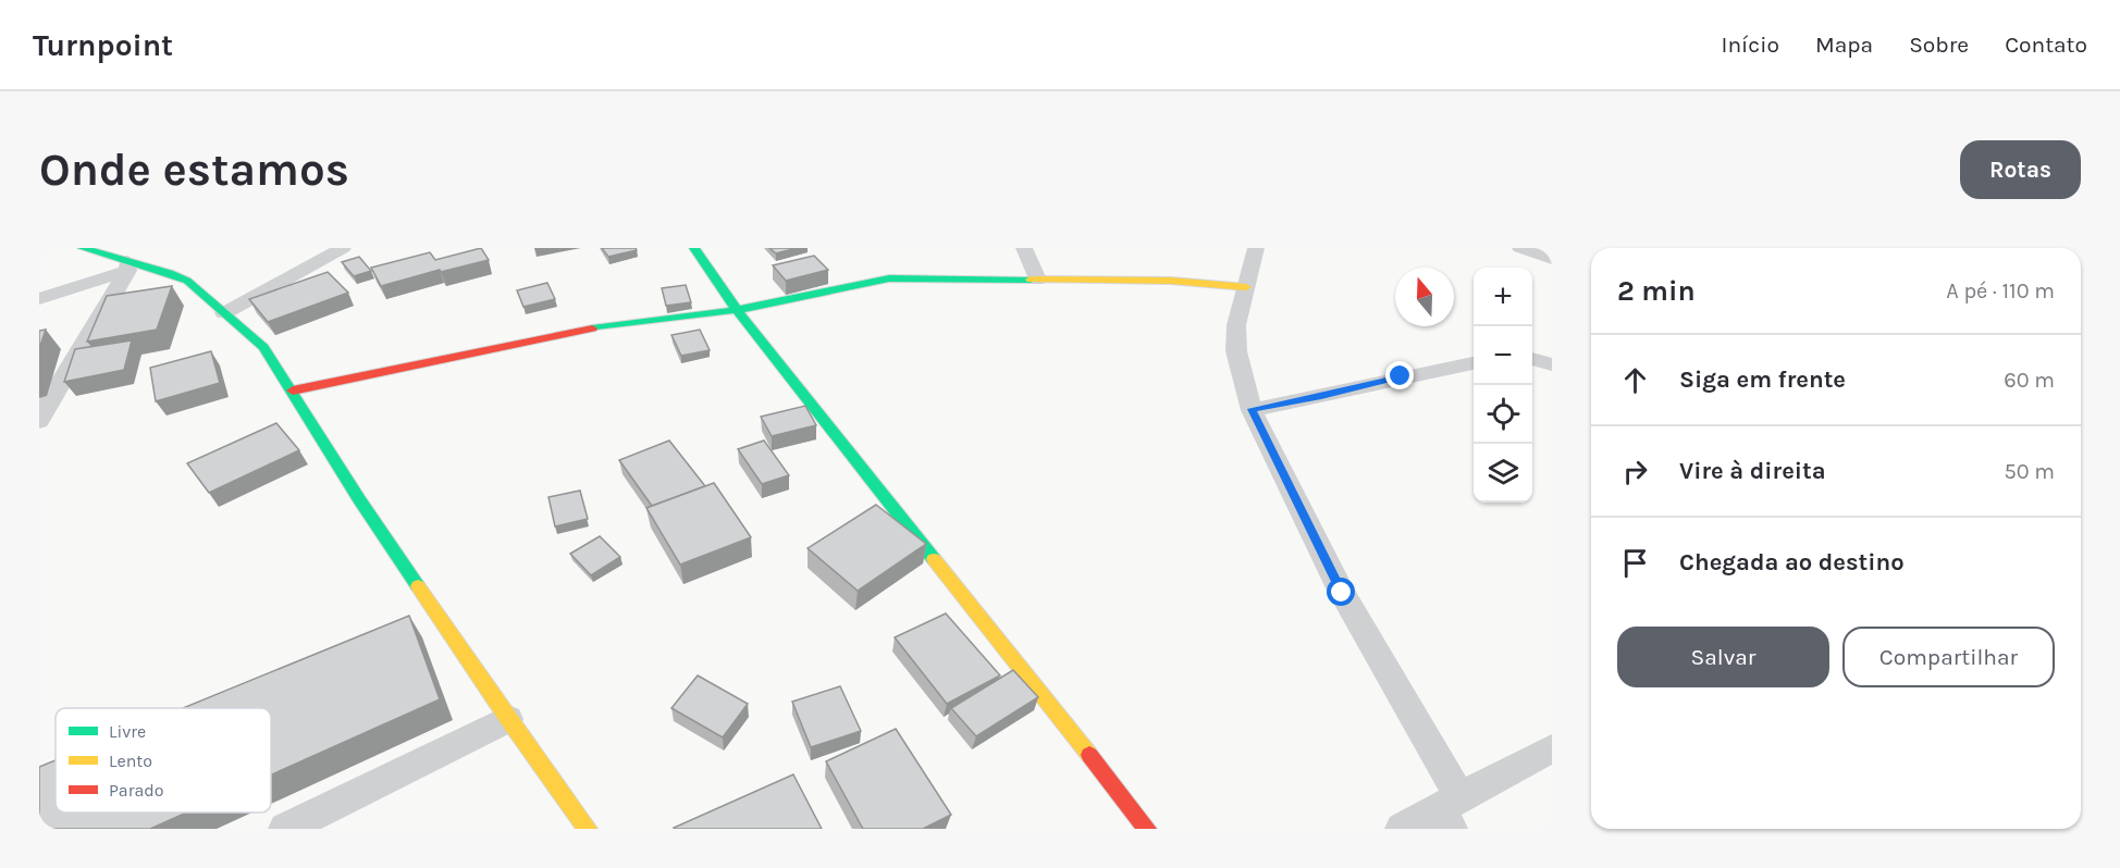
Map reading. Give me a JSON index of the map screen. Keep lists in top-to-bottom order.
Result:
{
  "legend": ["Livre", "Lento", "Parado"],
  "north": "top",
  "page": {
    "header": "Turnpoint",
    "nav": [
      "Início",
      "Mapa",
      "Sobre",
      "Contato"
    ],
    "buttons": [
      "Rotas",
      ["Salvar", "Compartilhar"]
    ],
    "title": "Onde estamos",
    "heading": ["2 min", "A pé · 110 m"],
    "map_buttons": ["+", "−"],
    "list": [
      ["Siga em frente", "60 m"],
      ["Vire à direita", "50 m"],
      "Chegada ao destino"
    ]
  }
}
